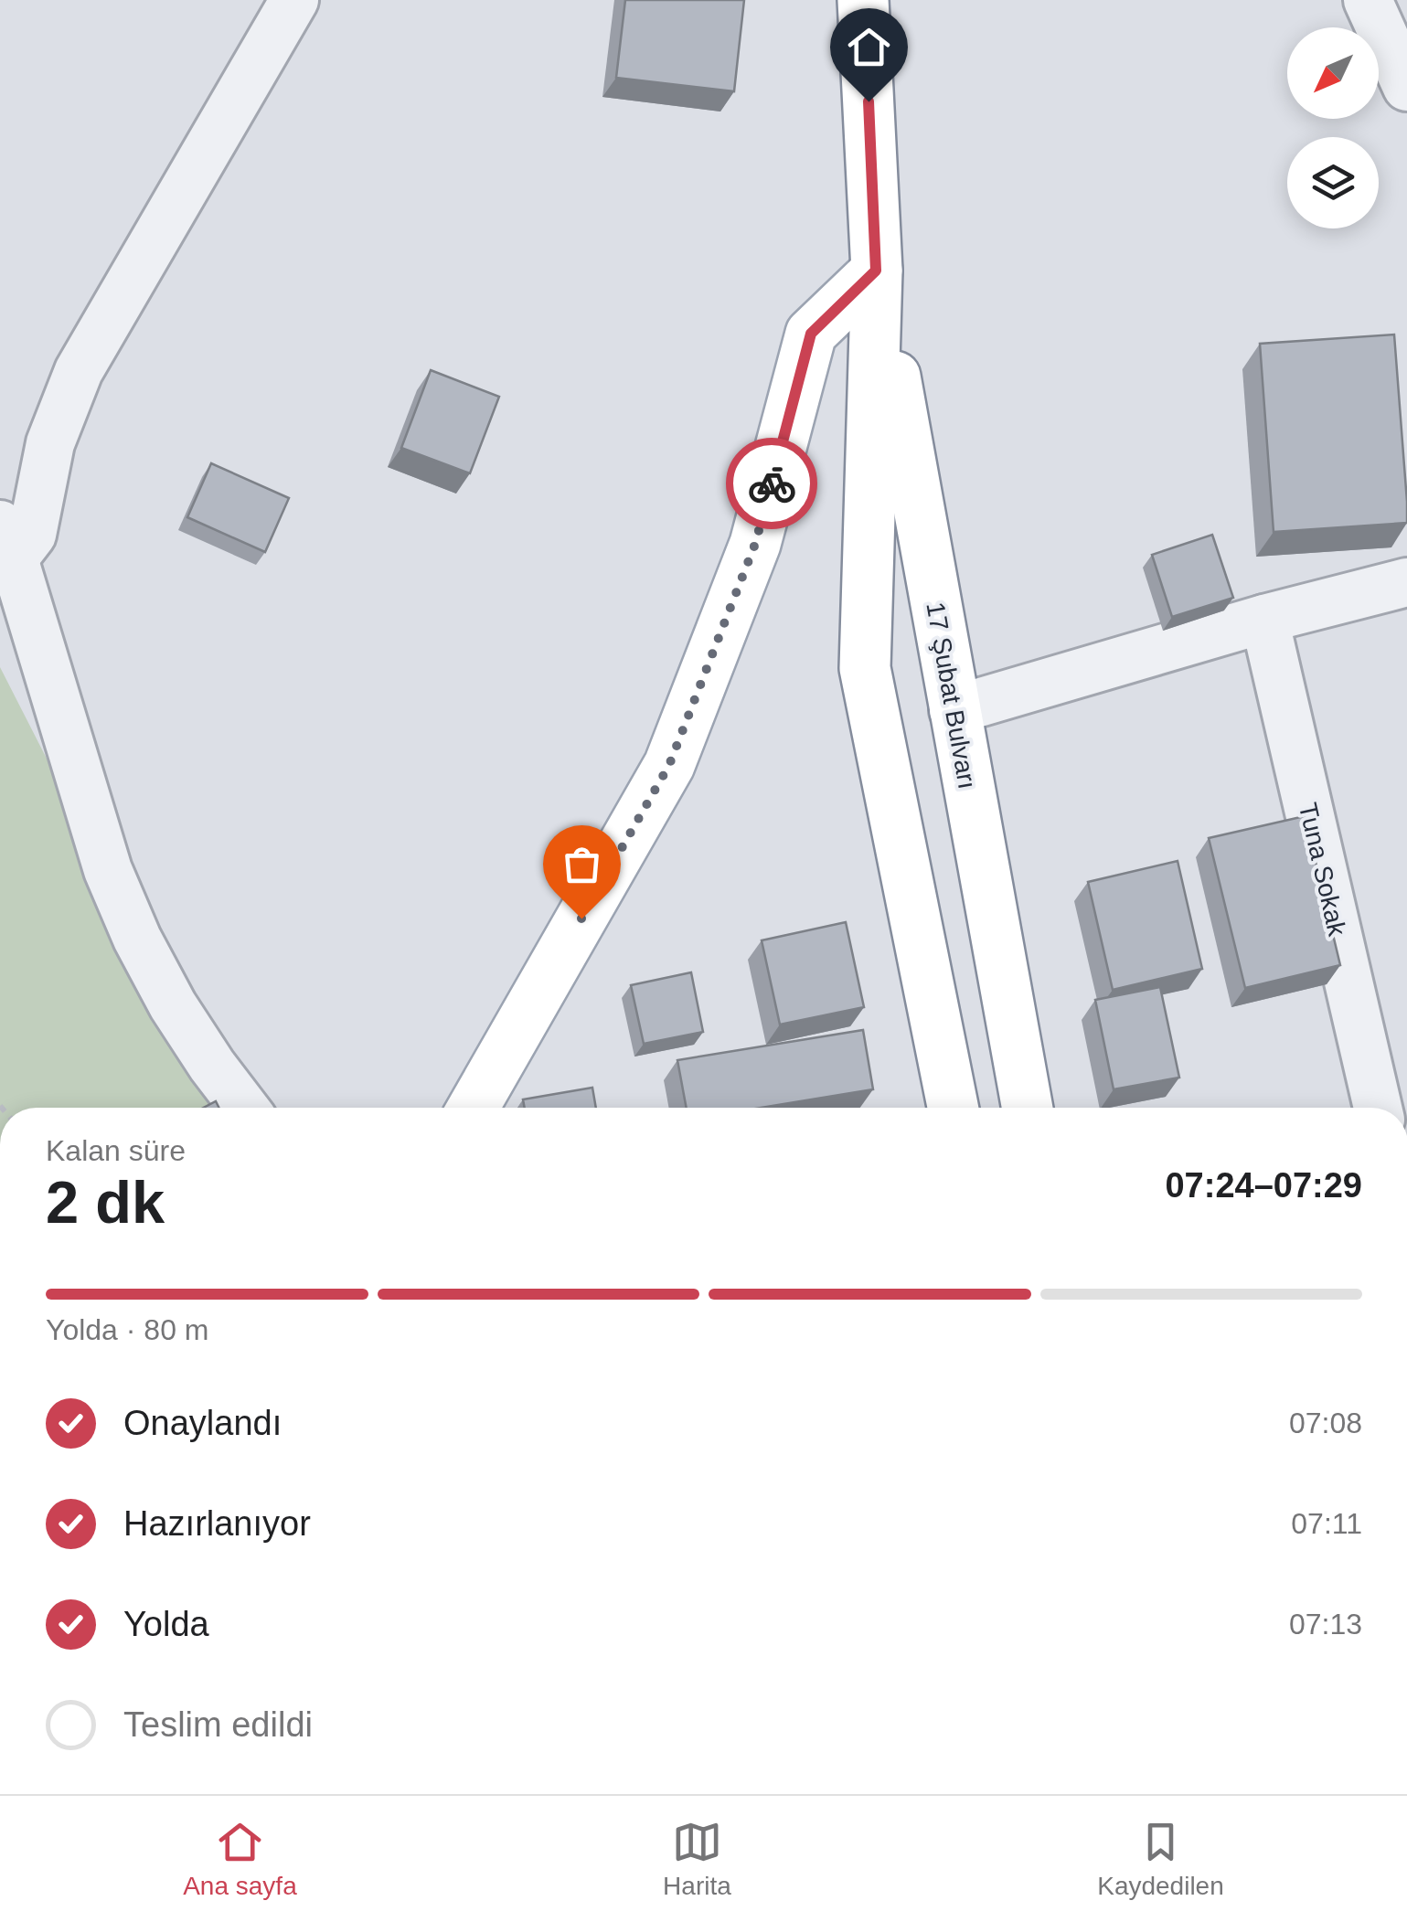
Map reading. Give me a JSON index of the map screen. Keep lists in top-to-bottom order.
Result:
{
  "streets": {
    "main road": ["17 Şubat Bulvarı"],
    "street": ["Tuna Sokak"]
  },
  "north": "bottom left",
  "page": {
    "heading": ["2 dk", "Kalan süre", "07:24–07:29"],
    "bar": "Yolda · 80 m",
    "list": [
      ["Onaylandı", "07:08"],
      ["Hazırlanıyor", "07:11"],
      ["Yolda", "07:13"],
      "Teslim edildi"
    ],
    "tabs": ["Ana sayfa", "Harita", "Kaydedilen"]
  }
}
